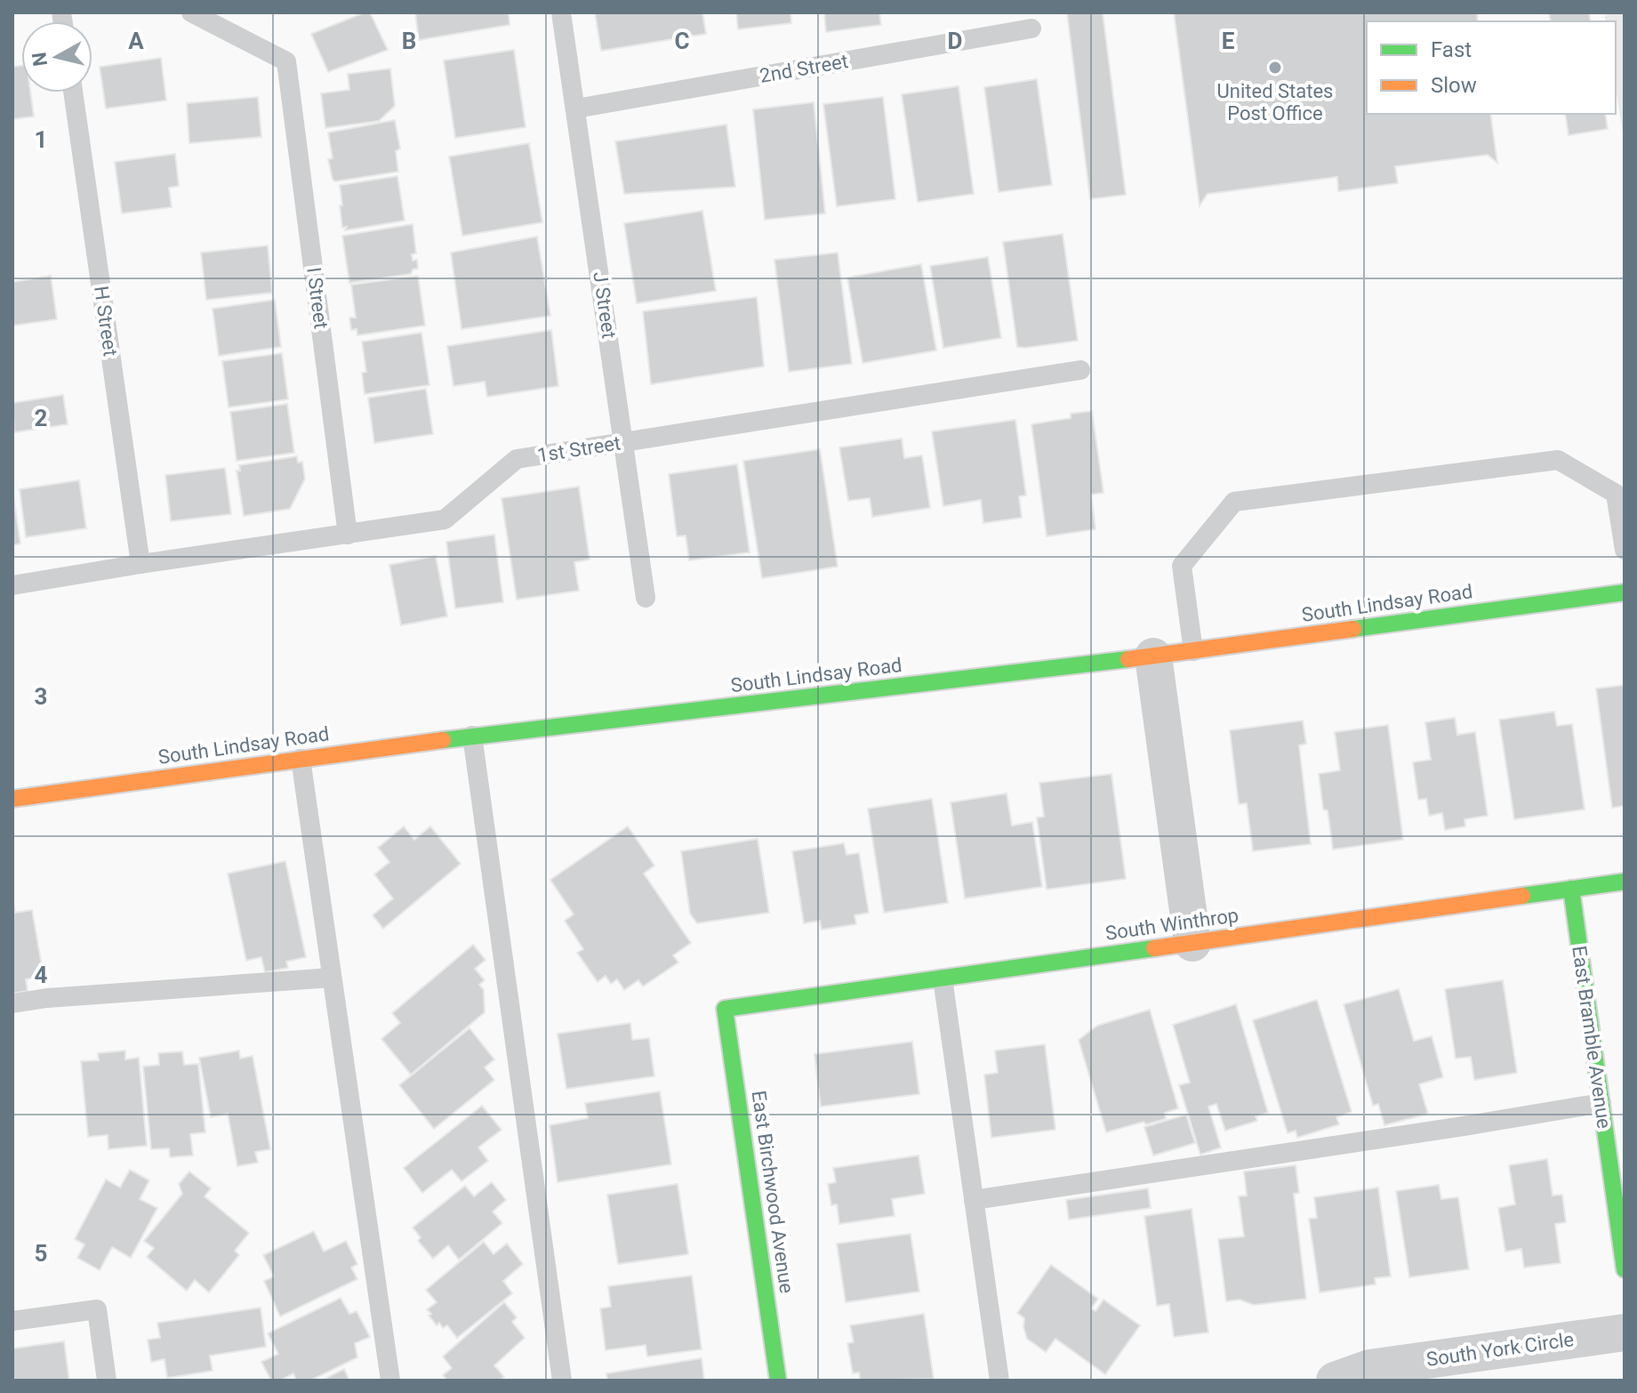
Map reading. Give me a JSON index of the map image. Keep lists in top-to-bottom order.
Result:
{
  "streets": {
    "street": [
      "South Lindsay Road",
      "South Winthrop",
      "East Bramble Avenue",
      "East Birchwood Avenue",
      "South York Circle"
    ],
    "lane": [
      "2nd Street",
      "I Street",
      "J Street",
      "H Street",
      "1st Street"
    ]
  },
  "crossings": [
    ["2nd Street", "J Street"],
    ["I Street", "1st Street"],
    ["J Street", "1st Street"],
    ["H Street", "1st Street"],
    ["South Winthrop", "East Bramble Avenue"],
    ["South Winthrop", "East Birchwood Avenue"]
  ],
  "places": ["United States Post Office"],
  "legend": ["Fast", "Slow"],
  "north": "left",
  "grid": {
    "columns": [
      "A",
      "B",
      "C",
      "D",
      "E"
    ],
    "rows": [
      "1",
      "2",
      "3",
      "4",
      "5"
    ]
  }
}
